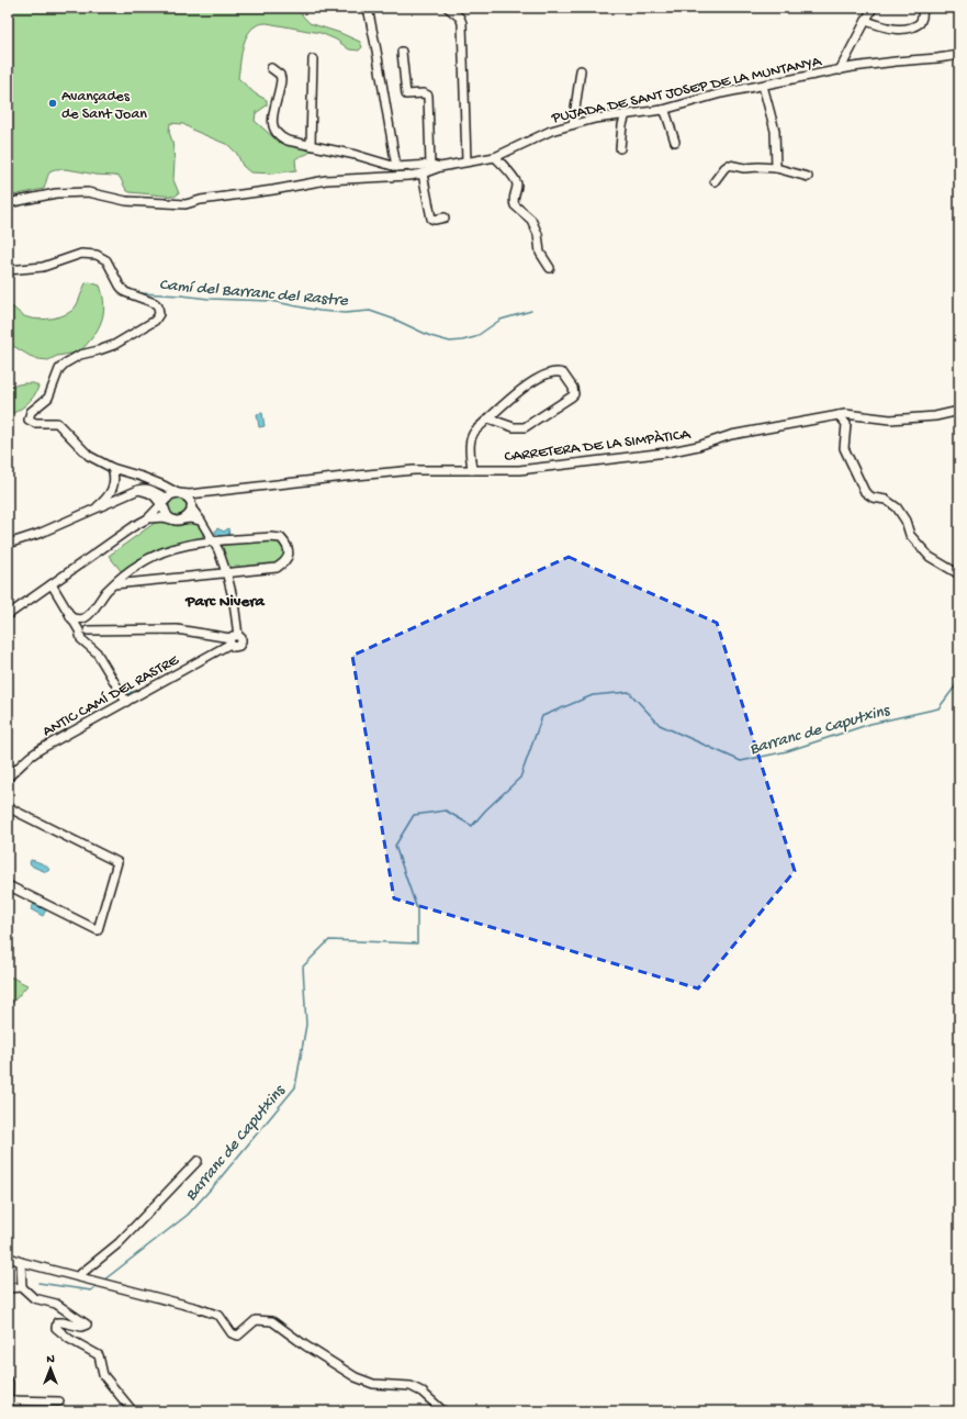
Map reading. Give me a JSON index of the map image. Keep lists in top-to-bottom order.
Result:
{
  "streets": {
    "street": ["PUJADA DE SANT JOSEP DE LA MUNTANYA", "CARRETERA DE LA SIMPÀTICA", "ANTIC CAMÍ DEL RASTRE"]
  },
  "districts": ["Parc Nivera"],
  "water": ["Camí del Barranc del Rastre", "Barranc de Caputxins"],
  "places": ["Avançades de Sant Joan"],
  "north": "top"
}
